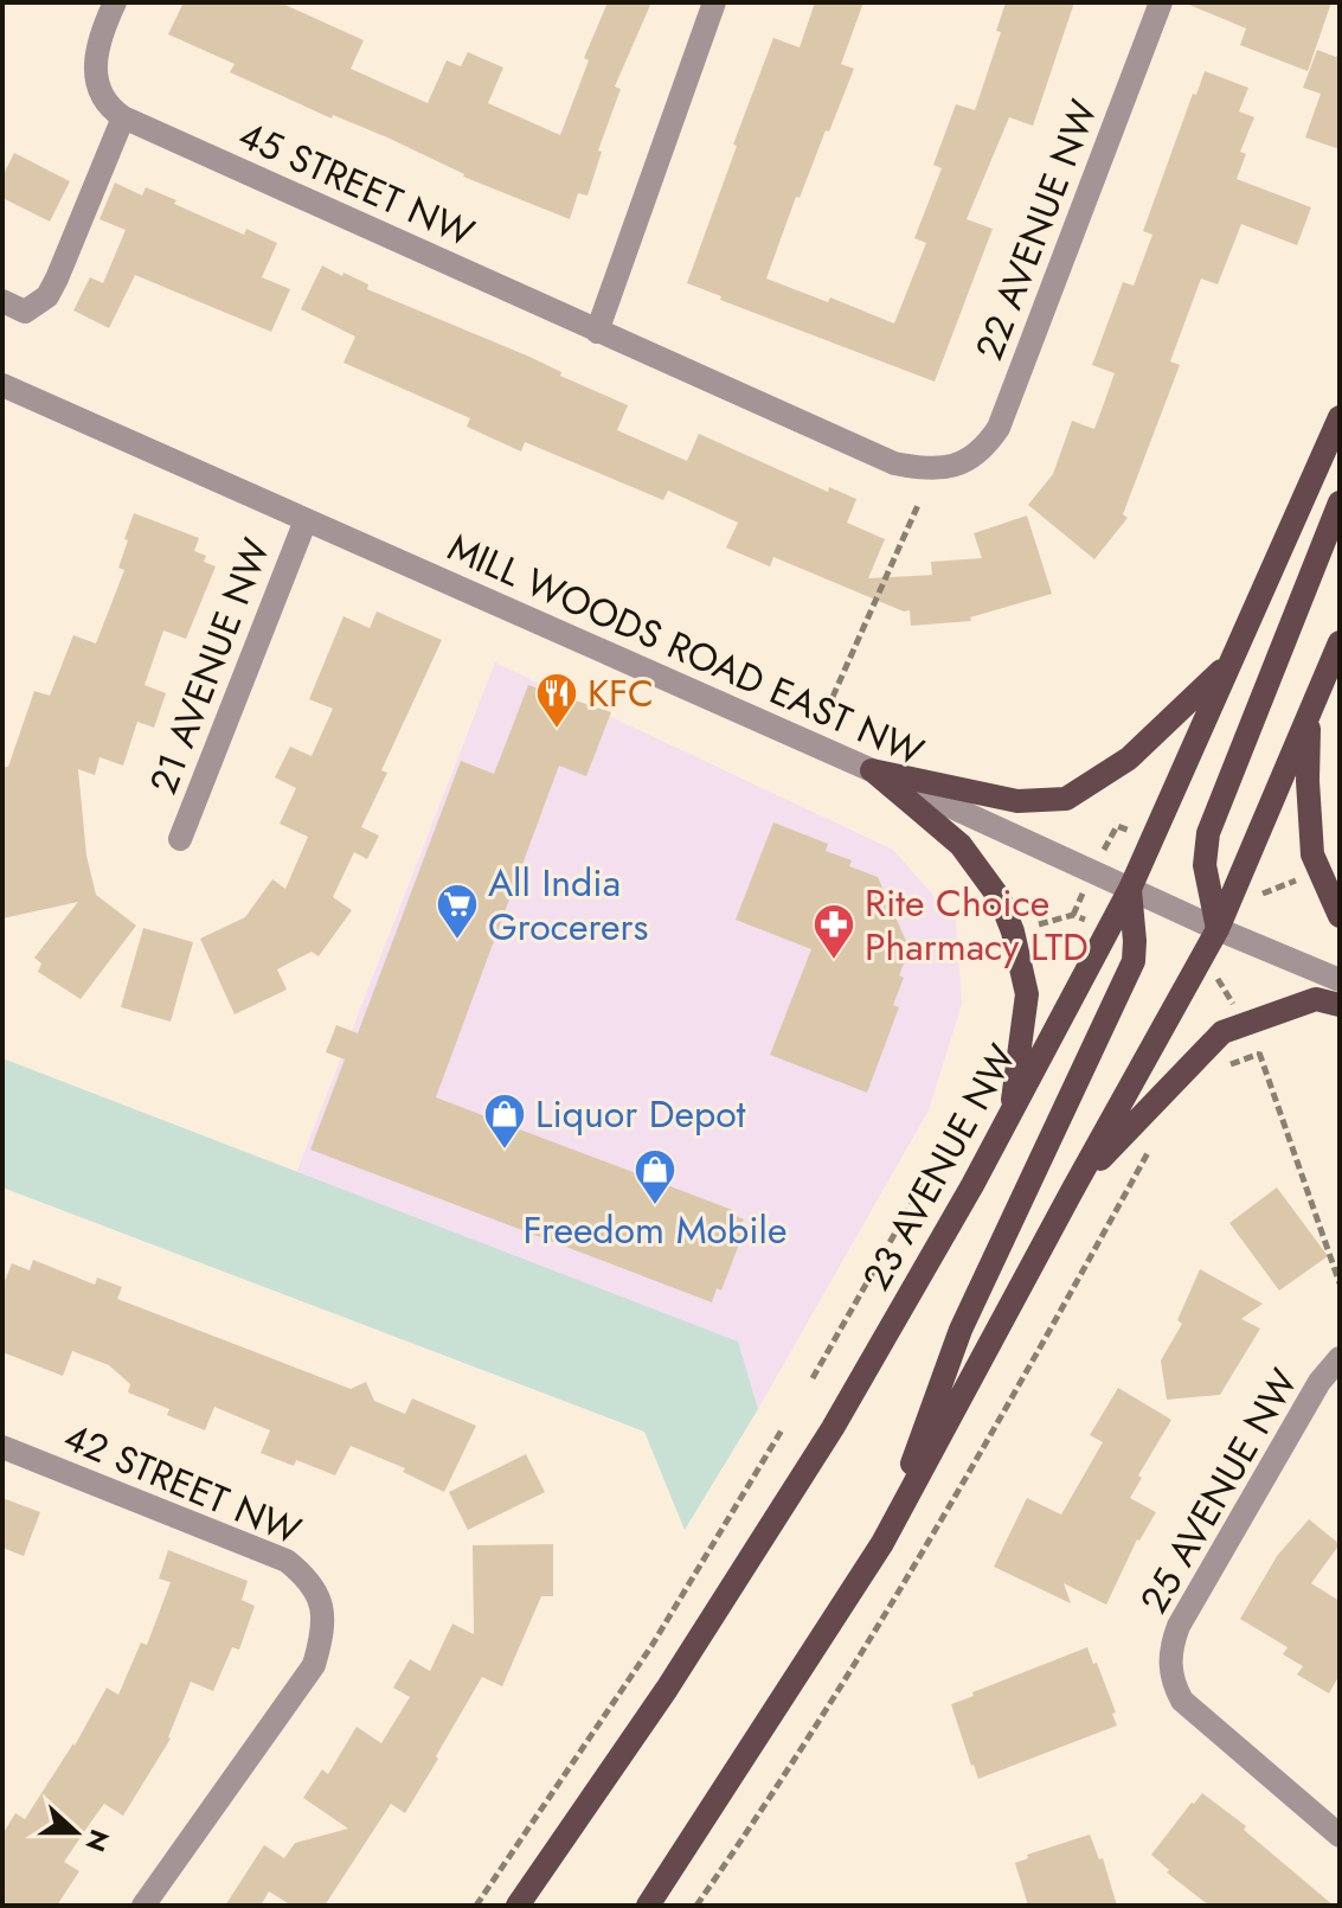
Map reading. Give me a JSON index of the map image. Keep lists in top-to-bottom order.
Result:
{
  "streets": {
    "main road": ["23 AVENUE NW"],
    "street": [
      "45 STREET NW",
      "22 AVENUE NW",
      "MILL WOODS ROAD EAST NW",
      "21 AVENUE NW",
      "42 STREET NW",
      "25 AVENUE NW"
    ]
  },
  "crossings": [
    ["45 STREET NW", "22 AVENUE NW"],
    ["MILL WOODS ROAD EAST NW", "21 AVENUE NW"],
    ["MILL WOODS ROAD EAST NW", "23 AVENUE NW"]
  ],
  "places": {
    "restaurant": ["KFC"],
    "supermarket": ["All India Grocerers"],
    "pharmacy": ["Rite Choice Pharmacy LTD"],
    "shop": ["Liquor Depot", "Freedom Mobile"]
  },
  "north": "right"
}
